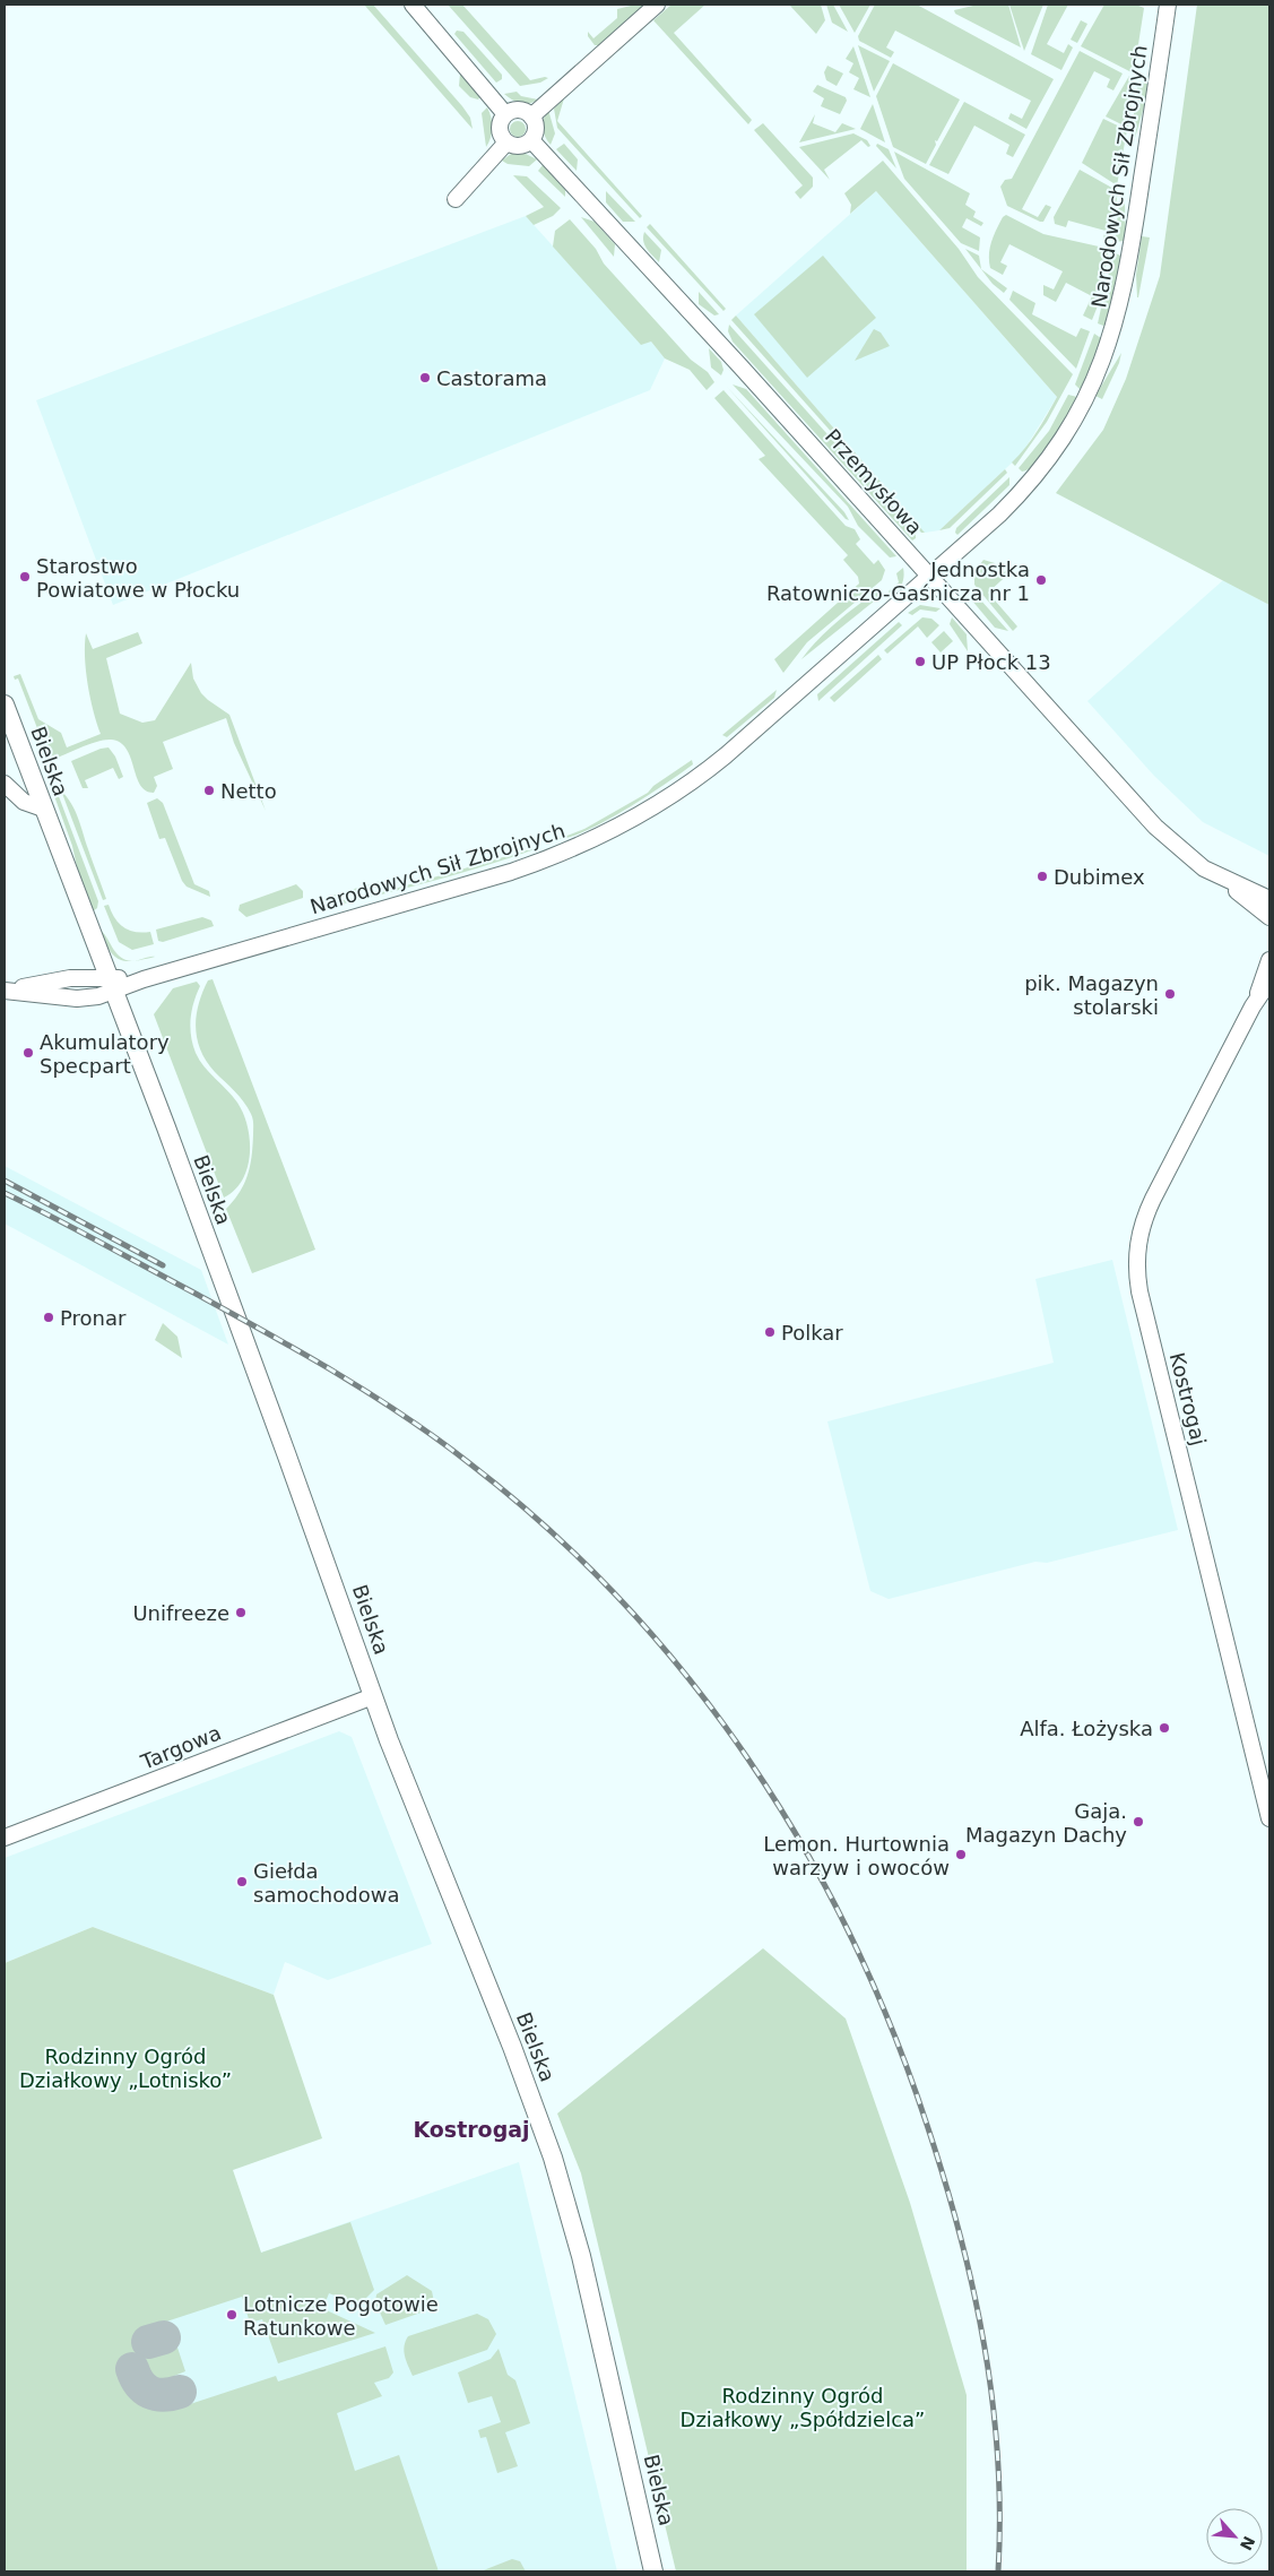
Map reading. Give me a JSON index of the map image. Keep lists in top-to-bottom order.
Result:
{
  "streets": {
    "main road": ["Bielska"],
    "street": [
      "Narodowych Sił Zbrojnych",
      "Przemysłowa",
      "Kostrogaj",
      "Targowa"
    ]
  },
  "crossings": [
    ["Narodowych Sił Zbrojnych", "Przemysłowa"],
    ["Narodowych Sił Zbrojnych", "Bielska"],
    ["Bielska", "Targowa"]
  ],
  "districts": ["Kostrogaj"],
  "parks": ["Rodzinny Ogród Działkowy „Lotnisko”", "Rodzinny Ogród Działkowy „Spółdzielca”"],
  "places": [
    "Castorama",
    "Starostwo Powiatowe w Płocku",
    "Jednostka Ratowniczo-Gaśnicza nr 1",
    "UP Płock 13",
    "Netto",
    "Dubimex",
    "pik. Magazyn stolarski",
    "Akumulatory Specpart",
    "Pronar",
    "Polkar",
    "Unifreeze",
    "Alfa. Łożyska",
    "Gaja. Magazyn Dachy",
    "Lemon. Hurtownia warzyw i owoców",
    "Giełda samochodowa",
    "Lotnicze Pogotowie Ratunkowe"
  ],
  "north": "bottom right"
}
